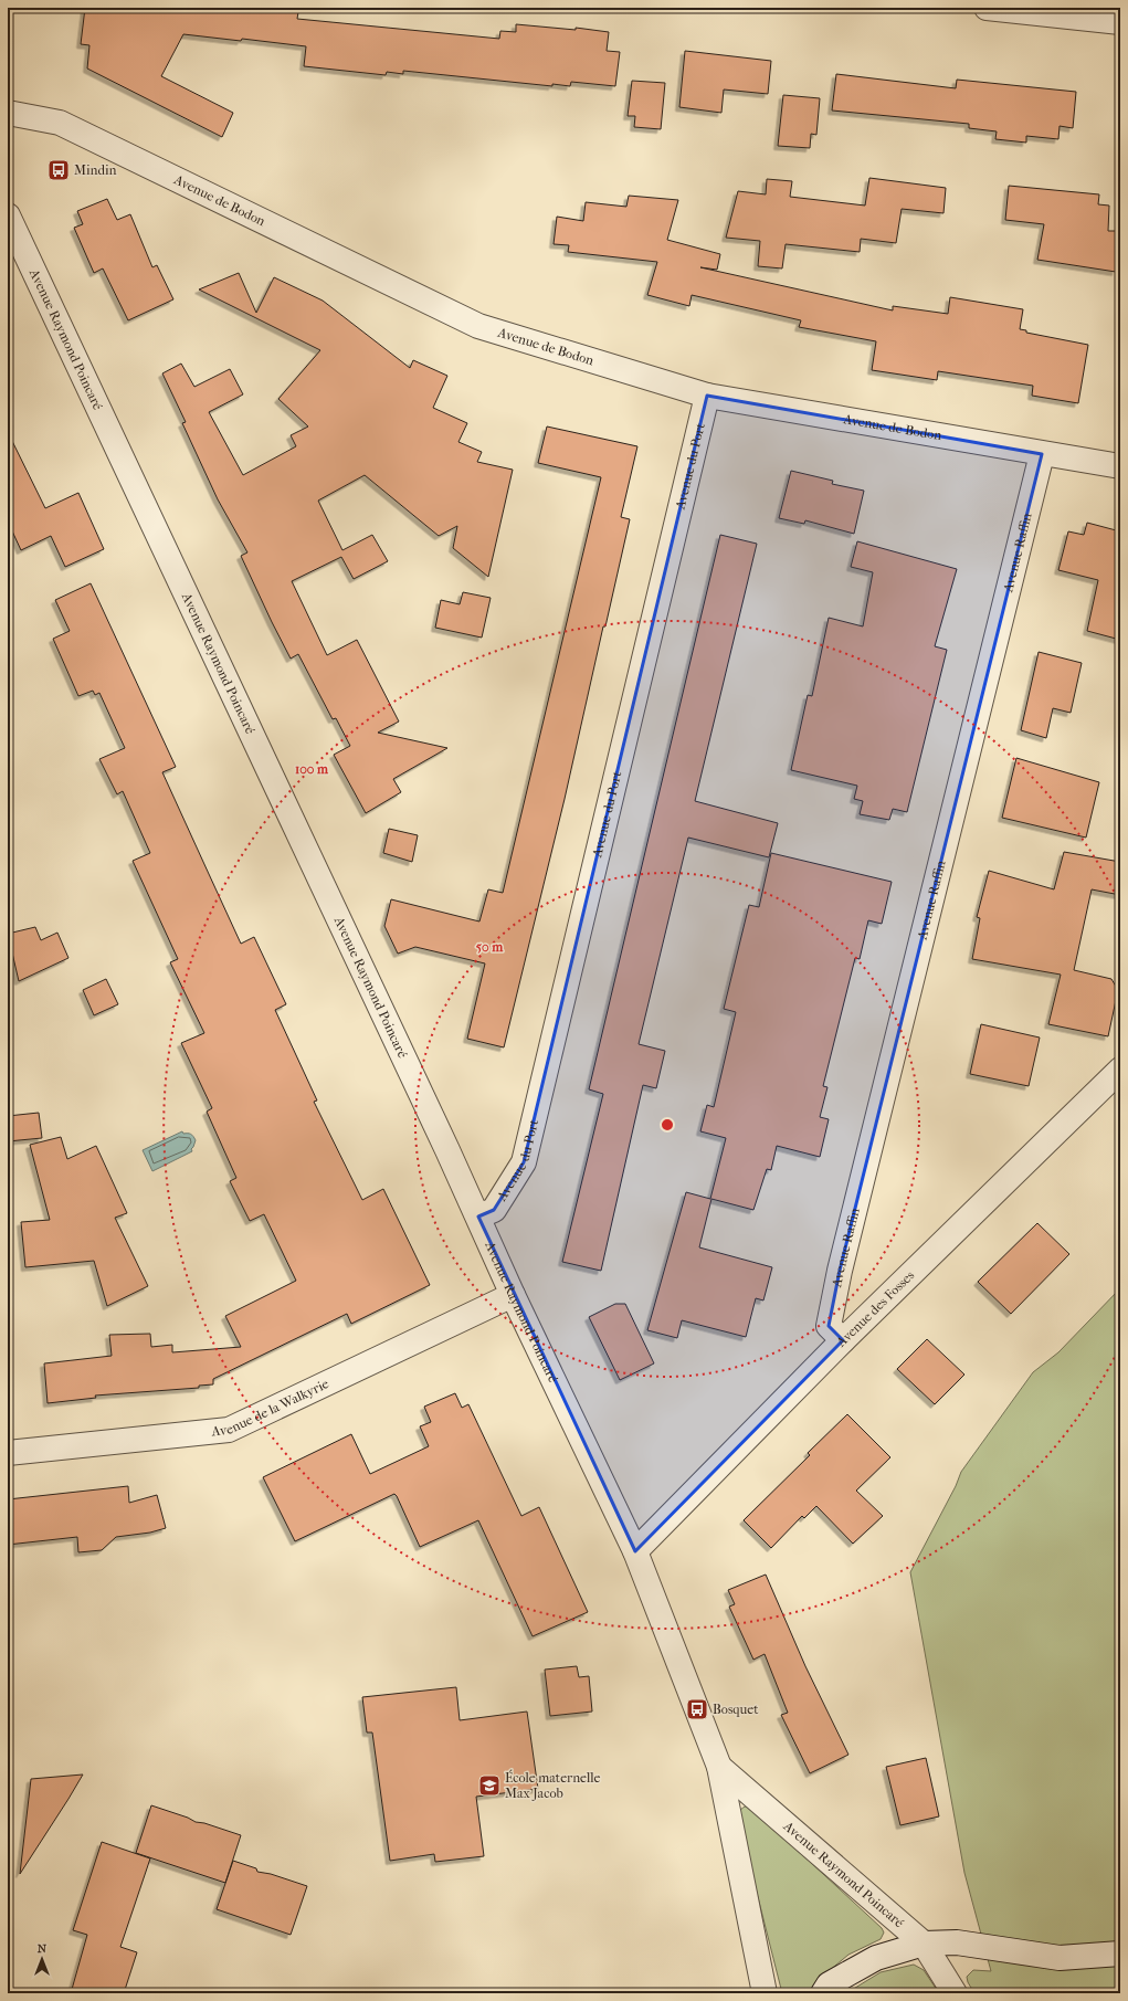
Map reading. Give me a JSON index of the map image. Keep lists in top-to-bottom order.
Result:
{
  "streets": {
    "street": [
      "Avenue de Bodon",
      "Avenue Raymond Poincaré",
      "Avenue du Port",
      "Avenue Raffin",
      "Avenue des Fosses",
      "Avenue de la Walkyrie"
    ]
  },
  "crossings": [
    ["Avenue de Bodon", "Avenue du Port"],
    ["Avenue de Bodon", "Avenue Raffin"],
    ["Avenue Raymond Poincaré", "Avenue du Port"],
    ["Avenue Raymond Poincaré", "Avenue des Fosses"],
    ["Avenue Raymond Poincaré", "Avenue de la Walkyrie"],
    ["Avenue Raffin", "Avenue des Fosses"]
  ],
  "places": {
    "bus stop": ["Mindin", "Bosquet"],
    "school or university": ["École maternelle Max Jacob"]
  },
  "north": "top",
  "rings": ["100 m", "50 m"]
}
